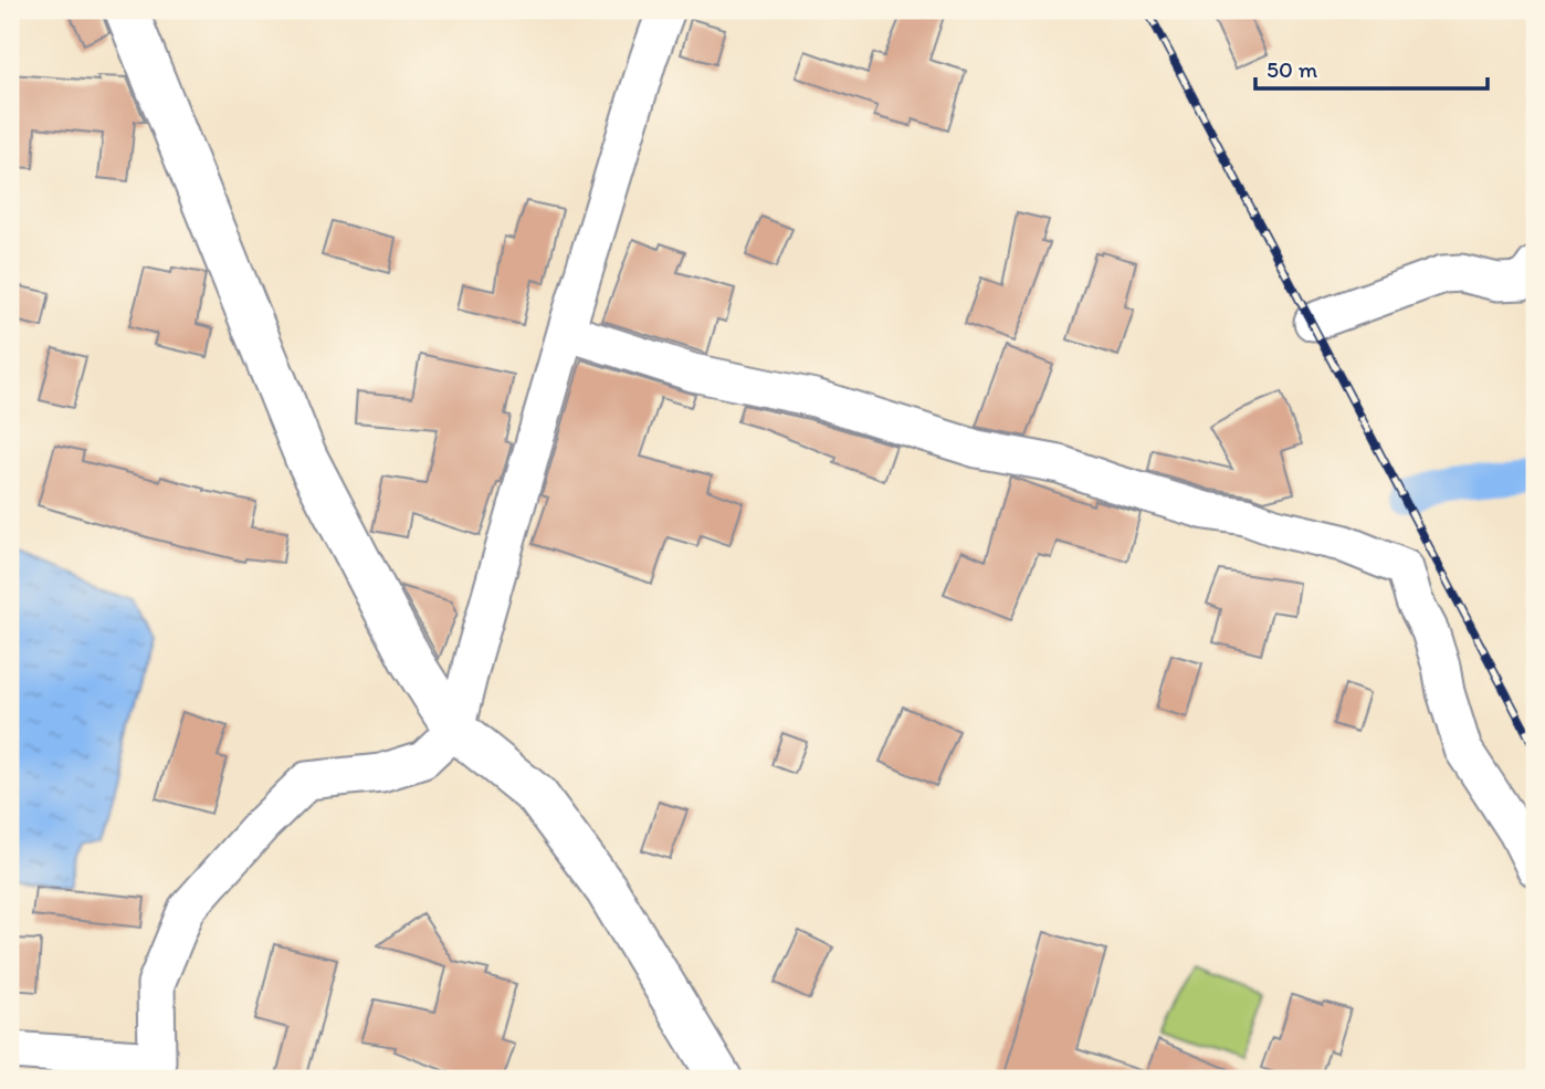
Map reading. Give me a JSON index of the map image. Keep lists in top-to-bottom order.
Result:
{
  "scale_bar": "50 m"
}
